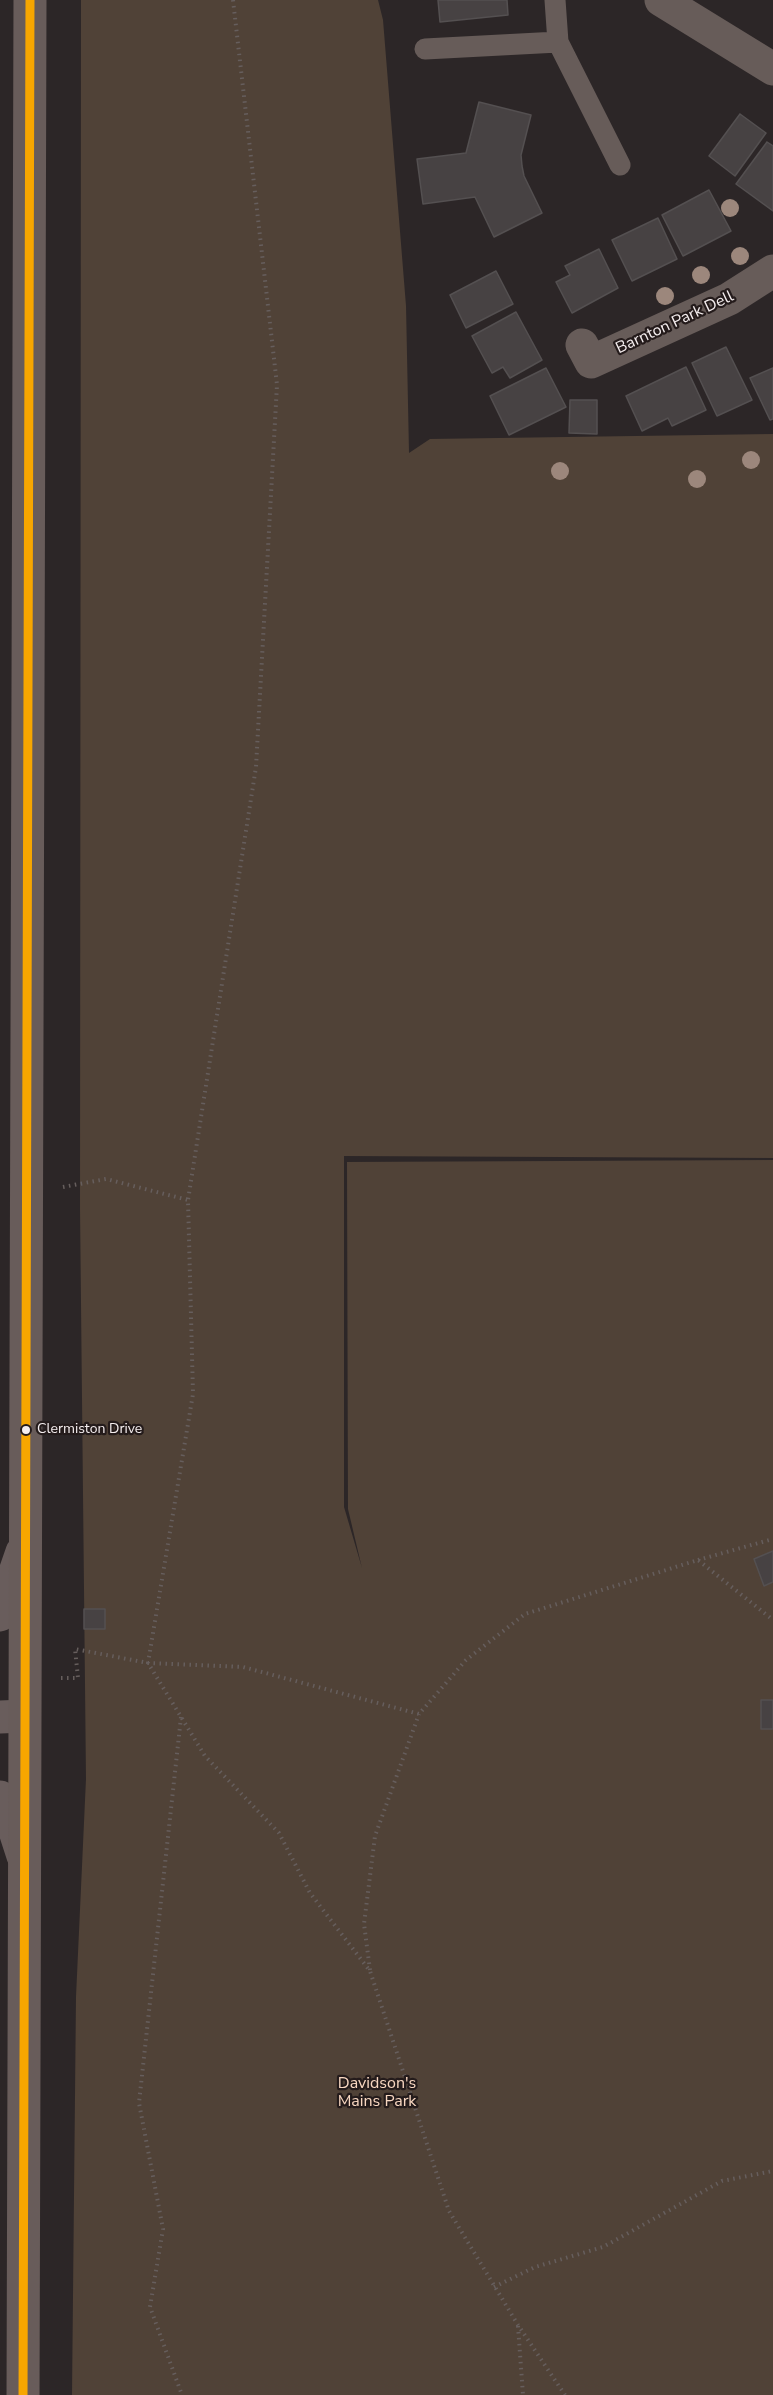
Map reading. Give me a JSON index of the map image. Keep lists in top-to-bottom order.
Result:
{
  "streets": {
    "street": ["Barnton Park Dell"]
  },
  "parks": ["Davidson's Mains Park"],
  "places": ["Clermiston Drive"]
}
